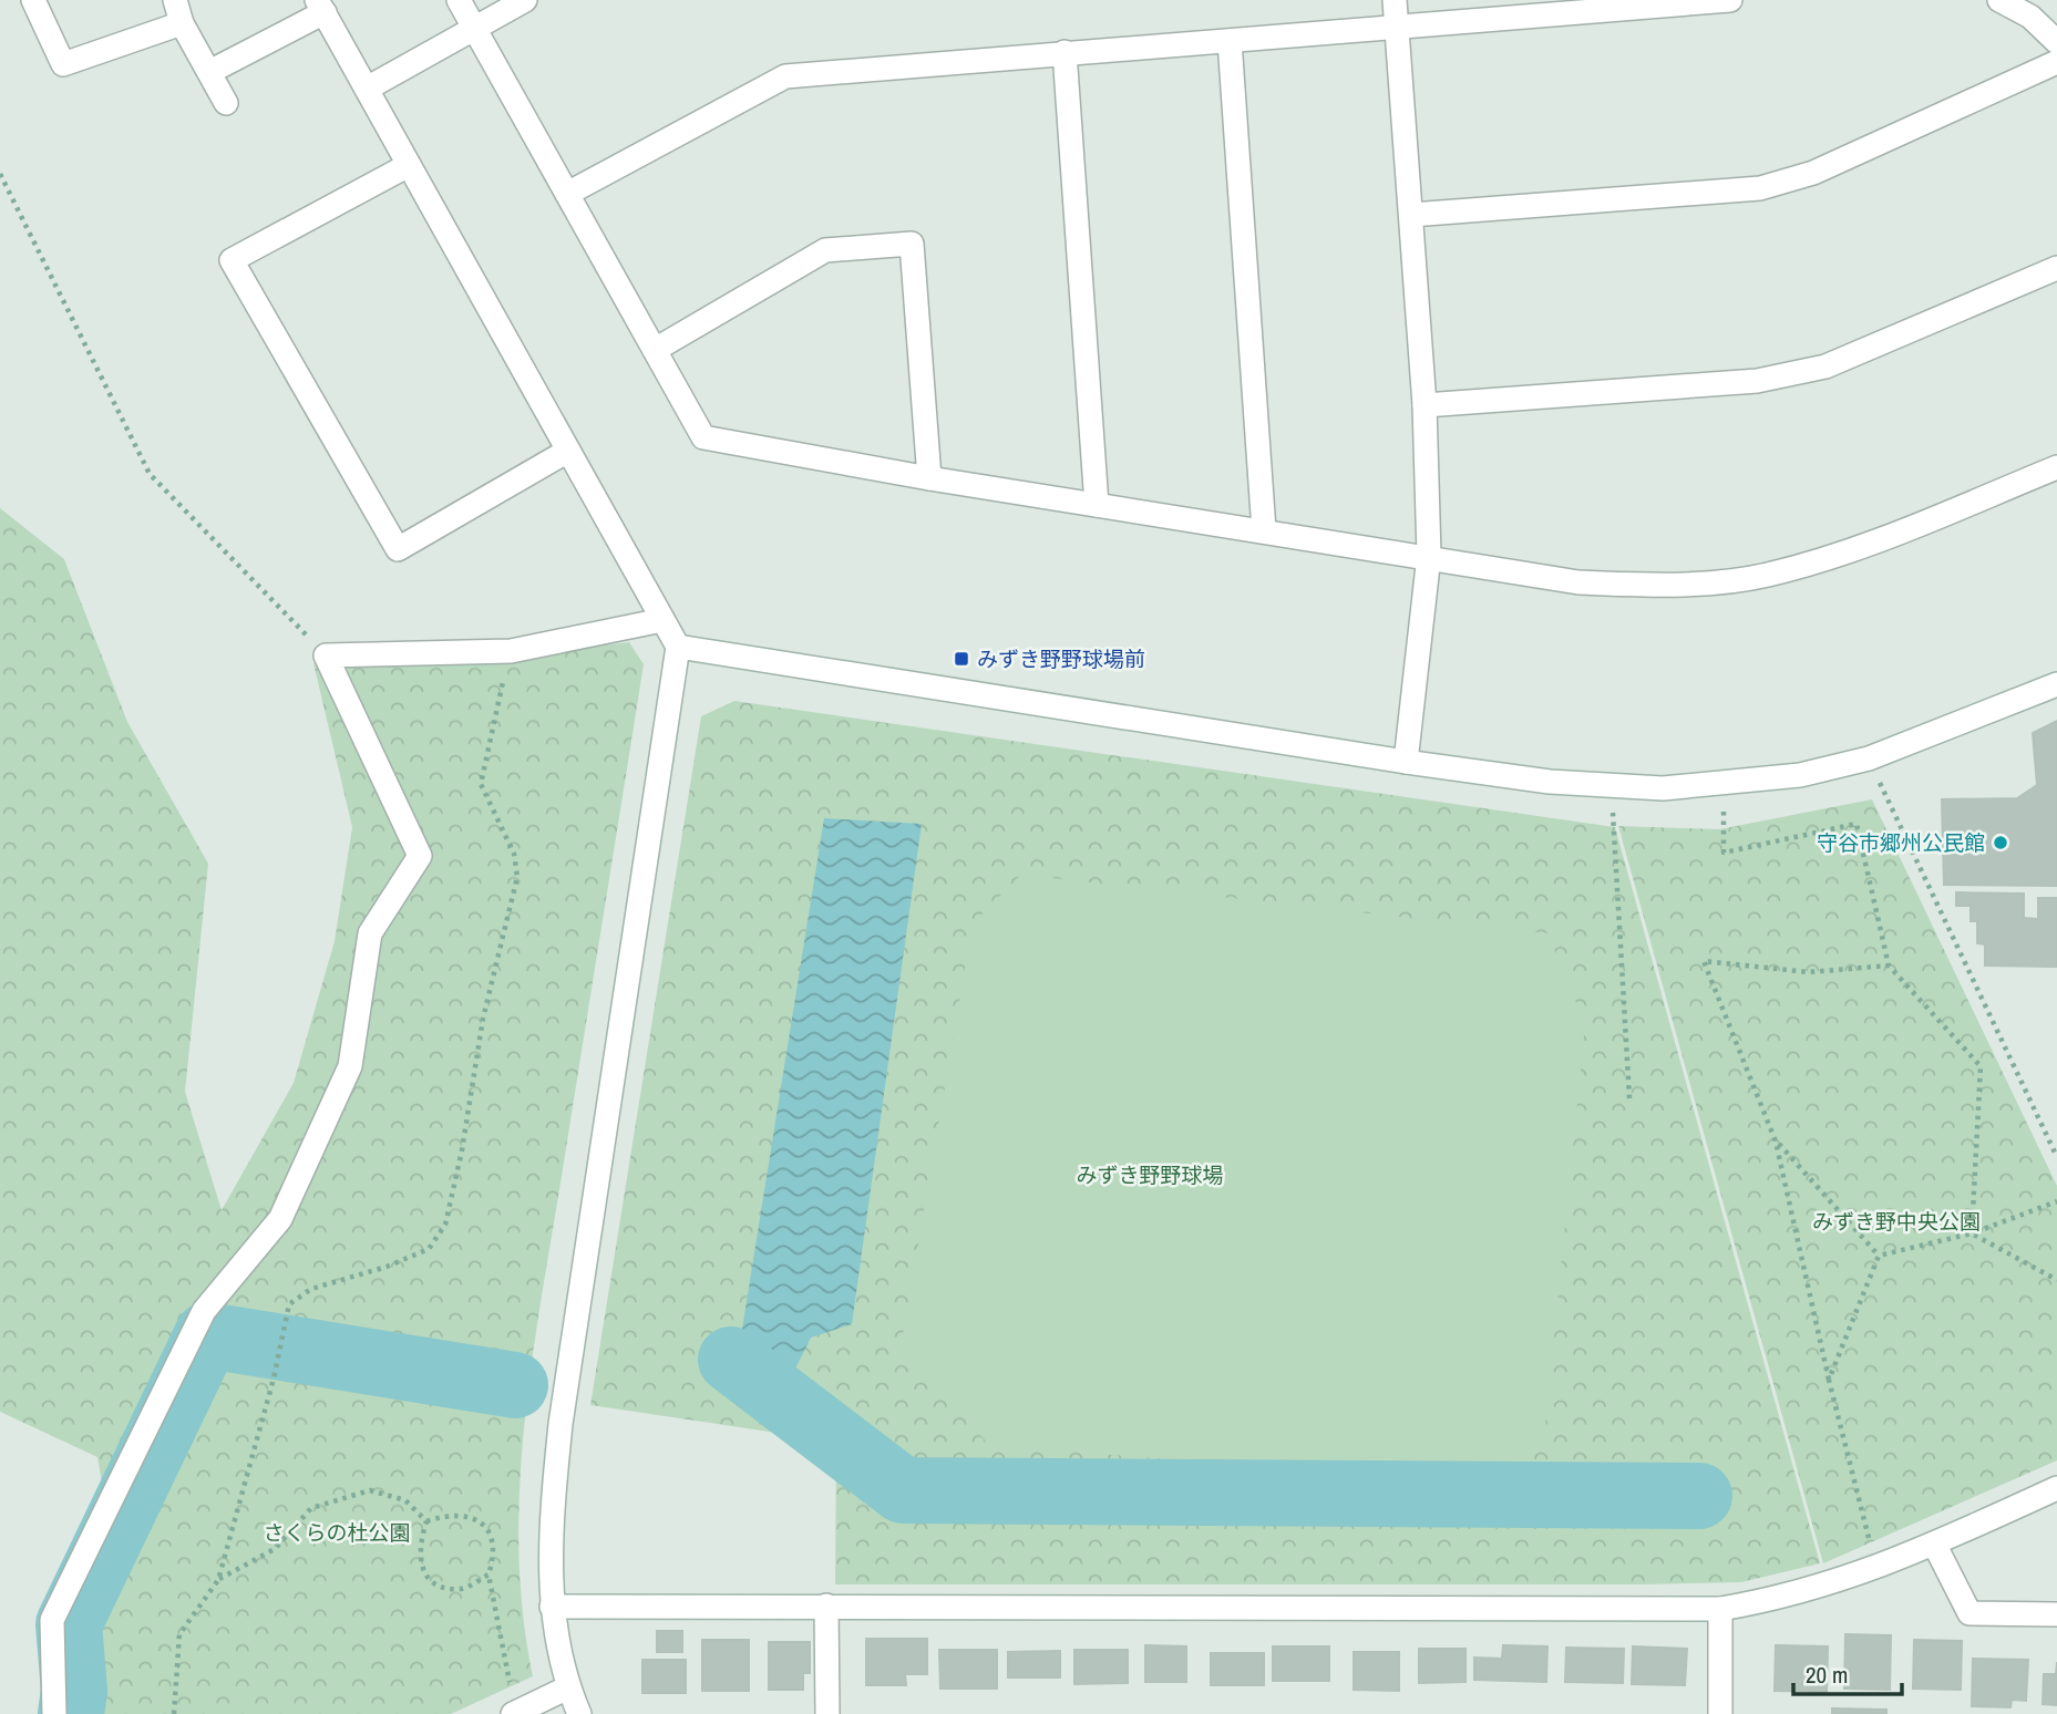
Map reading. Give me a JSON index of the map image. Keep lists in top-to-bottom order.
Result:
{
  "parks": ["みずき野野球場", "みずき野中央公園", "さくらの杜公園"],
  "places": {
    "transit": ["みずき野野球場前"],
    "other": ["守谷市郷州公民館"]
  },
  "scale_bar": "20 m"
}
